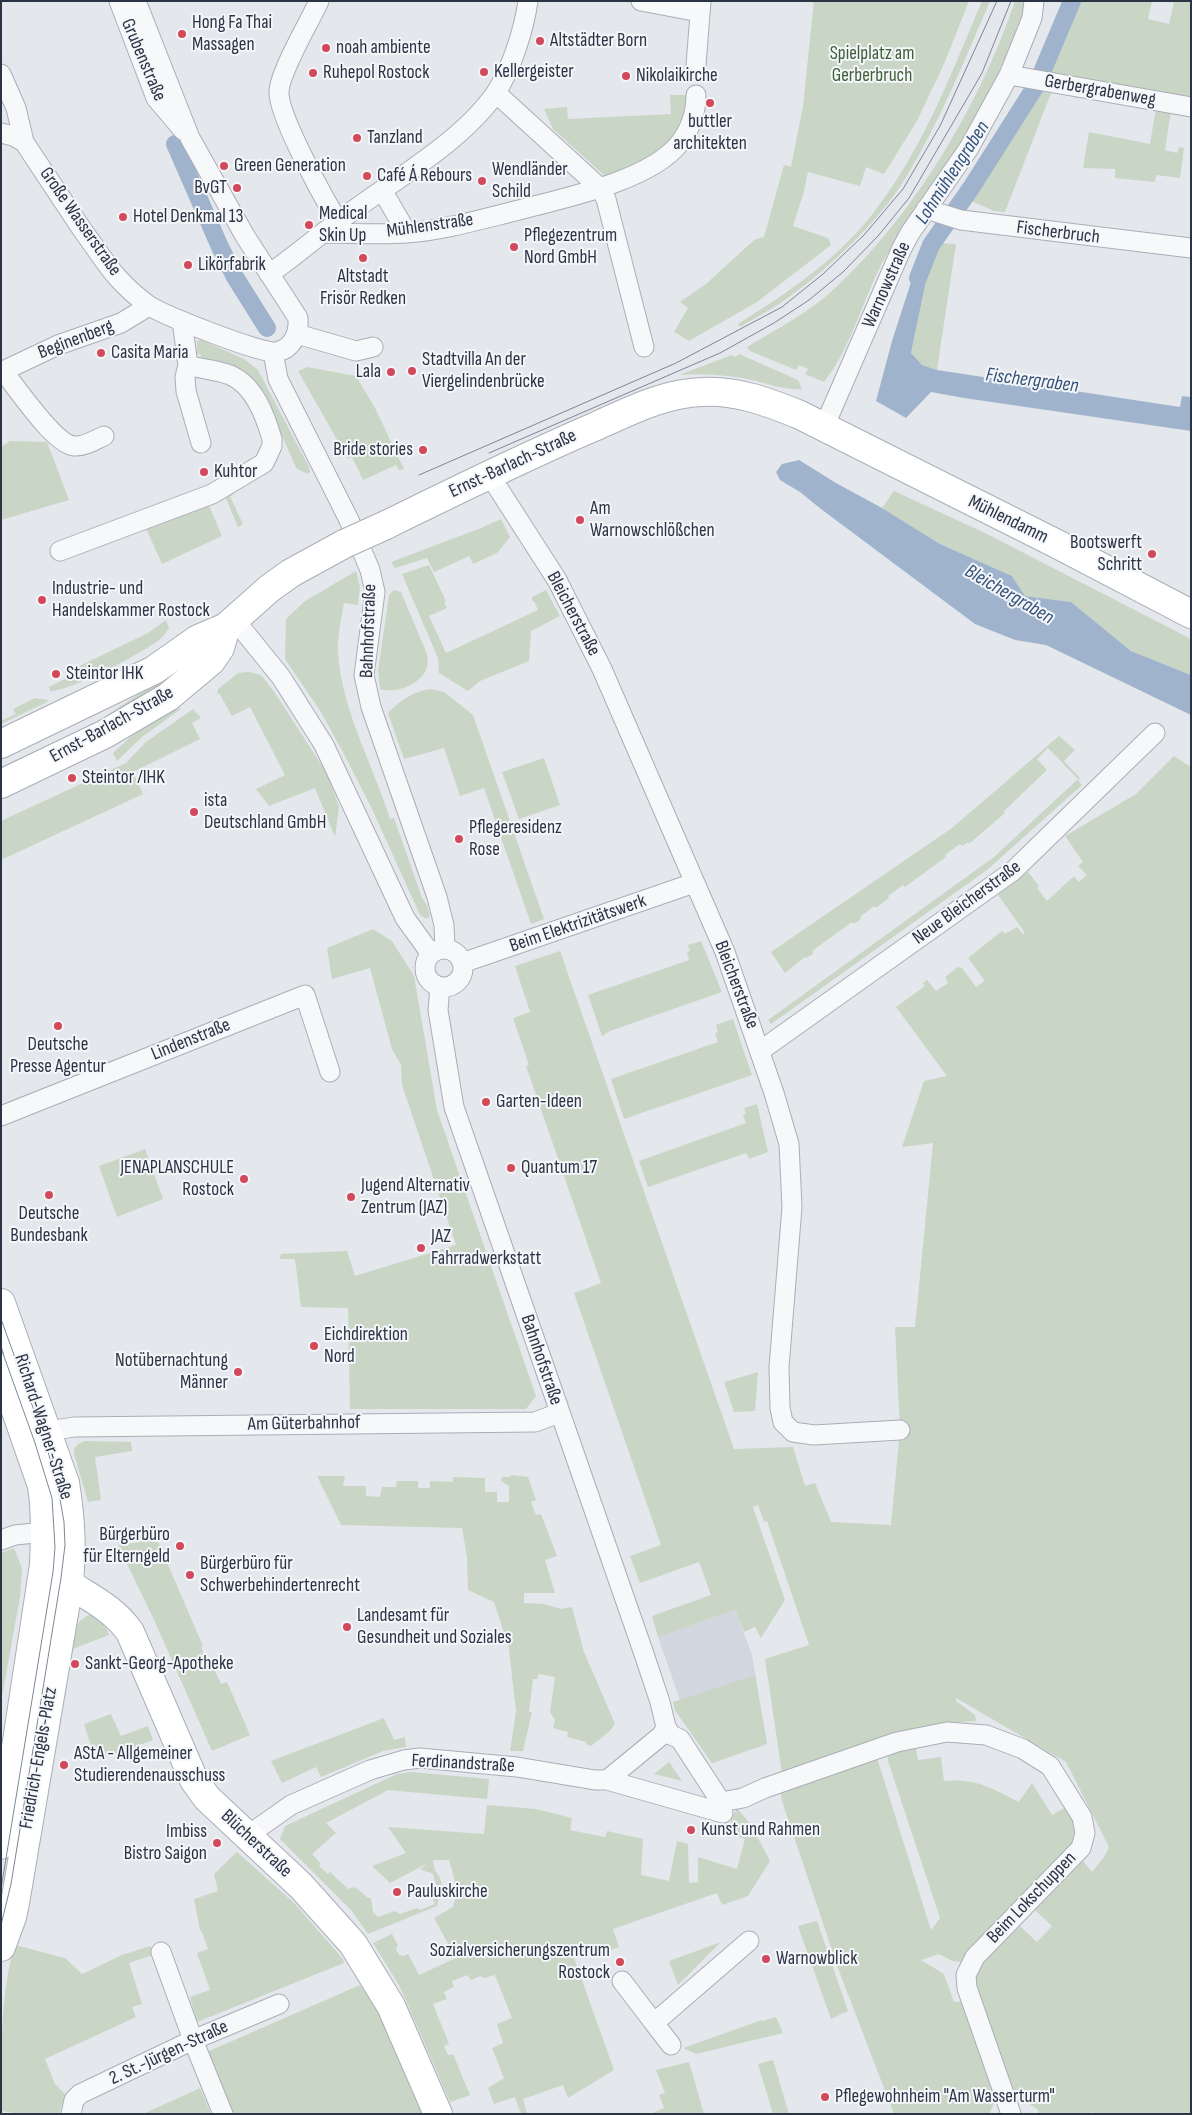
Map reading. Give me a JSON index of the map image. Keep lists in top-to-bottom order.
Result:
{
  "streets": {
    "street": [
      "Grubenstraße",
      "Gerbergrabenweg",
      "Große Wasserstraße",
      "Mühlenstraße",
      "Fischerbruch",
      "Warnowstraße",
      "Beginenberg",
      "Ernst-Barlach-Straße",
      "Mühlendamm",
      "Bleicherstraße",
      "Bahnhofstraße",
      "Neue Bleicherstraße",
      "Beim Elektrizitätswerk",
      "Lindenstraße",
      "Am Güterbahnhof",
      "Richard-Wagner-Straße",
      "Friedrich-Engels-Platz",
      "Ferdinandstraße",
      "Blücherstraße",
      "Beim Lokschuppen",
      "2. St.-Jürgen-Straße"
    ]
  },
  "crossings": [
    ["Gerbergrabenweg", "Warnowstraße"],
    ["Große Wasserstraße", "Beginenberg"],
    ["Große Wasserstraße", "Bahnhofstraße"],
    ["Fischerbruch", "Warnowstraße"],
    ["Warnowstraße", "Ernst-Barlach-Straße"],
    ["Warnowstraße", "Mühlendamm"],
    ["Ernst-Barlach-Straße", "Mühlendamm"],
    ["Ernst-Barlach-Straße", "Bleicherstraße"],
    ["Bleicherstraße", "Neue Bleicherstraße"],
    ["Bleicherstraße", "Beim Elektrizitätswerk"],
    ["Bahnhofstraße", "Beim Elektrizitätswerk"],
    ["Bahnhofstraße", "Am Güterbahnhof"],
    ["Am Güterbahnhof", "Richard-Wagner-Straße"],
    ["Richard-Wagner-Straße", "Friedrich-Engels-Platz"],
    ["Richard-Wagner-Straße", "Blücherstraße"],
    ["Friedrich-Engels-Platz", "Blücherstraße"],
    ["Ferdinandstraße", "Blücherstraße"]
  ],
  "water": ["Lohmühlengraben", "Fischergraben", "Bleichergraben"],
  "parks": ["Spielplatz am Gerberbruch"],
  "places": [
    "Hong Fa Thai Massagen",
    "Altstädter Born",
    "noah ambiente",
    "Kellergeister",
    "Ruhepol Rostock",
    "Nikolaikirche",
    "buttler architekten",
    "Tanzland",
    "Green Generation",
    "Café Á Rebours",
    "Wendländer Schild",
    "BvGT",
    "Hotel Denkmal 13",
    "Medical Skin Up",
    "Pflegezentrum Nord GmbH",
    "Altstadt Frisör Redken",
    "Likörfabrik",
    "Casita Maria",
    "Stadtvilla An der Viergelindenbrücke",
    "Lala",
    "Bride stories",
    "Kuhtor",
    "Am Warnowschlößchen",
    "Bootswerft Schritt",
    "Industrie- und Handelskammer Rostock",
    "Steintor IHK",
    "Steintor /IHK",
    "ista Deutschland GmbH",
    "Pflegeresidenz Rose",
    "Deutsche Presse Agentur",
    "Garten-Ideen",
    "Quantum 17",
    "JENAPLANSCHULE Rostock",
    "Deutsche Bundesbank",
    "Jugend Alternativ Zentrum (JAZ)",
    "JAZ Fahrradwerkstatt",
    "Eichdirektion Nord",
    "Notübernachtung Männer",
    "Bürgerbüro für Elterngeld",
    "Bürgerbüro für Schwerbehindertenrecht",
    "Landesamt für Gesundheit und Soziales",
    "Sankt-Georg-Apotheke",
    "AStA - Allgemeiner Studierendenausschuss",
    "Kunst und Rahmen",
    "Imbiss Bistro Saigon",
    "Pauluskirche",
    "Warnowblick",
    "Sozialversicherungszentrum Rostock",
    "Pflegewohnheim \"Am Wasserturm\""
  ]
}
